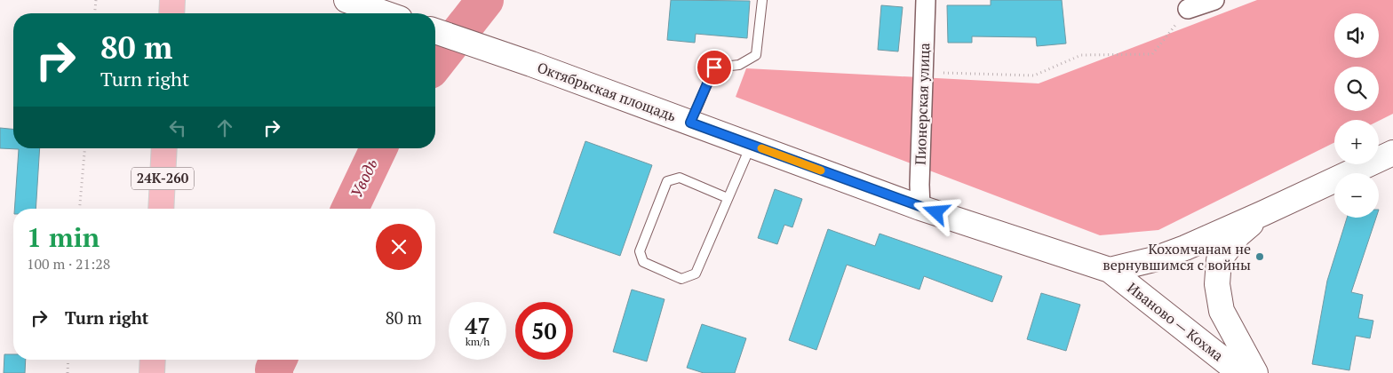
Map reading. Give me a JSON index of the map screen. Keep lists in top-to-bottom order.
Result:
{
  "streets": {
    "main road": ["Октябрьская площадь", "24К-260", "Иваново — Кохма"],
    "street": ["Пионерская улица"]
  },
  "crossings": [
    ["Октябрьская площадь", "Пионерская улица"],
    ["Октябрьская площадь", "Иваново — Кохма"]
  ],
  "water": ["Уводь"],
  "places": ["Кохомчанам не вернувшимся с войны"],
  "page": {
    "map_buttons": ["+", "−"],
    "turn": ["80 m", "Turn right"],
    "heading": ["1 min", "100 m · 21:28"],
    "list": [
      {
        "name": "Turn right",
        "value": "80 m"
      }
    ],
    "speed": "47 km/h",
    "limit": "50"
  }
}
